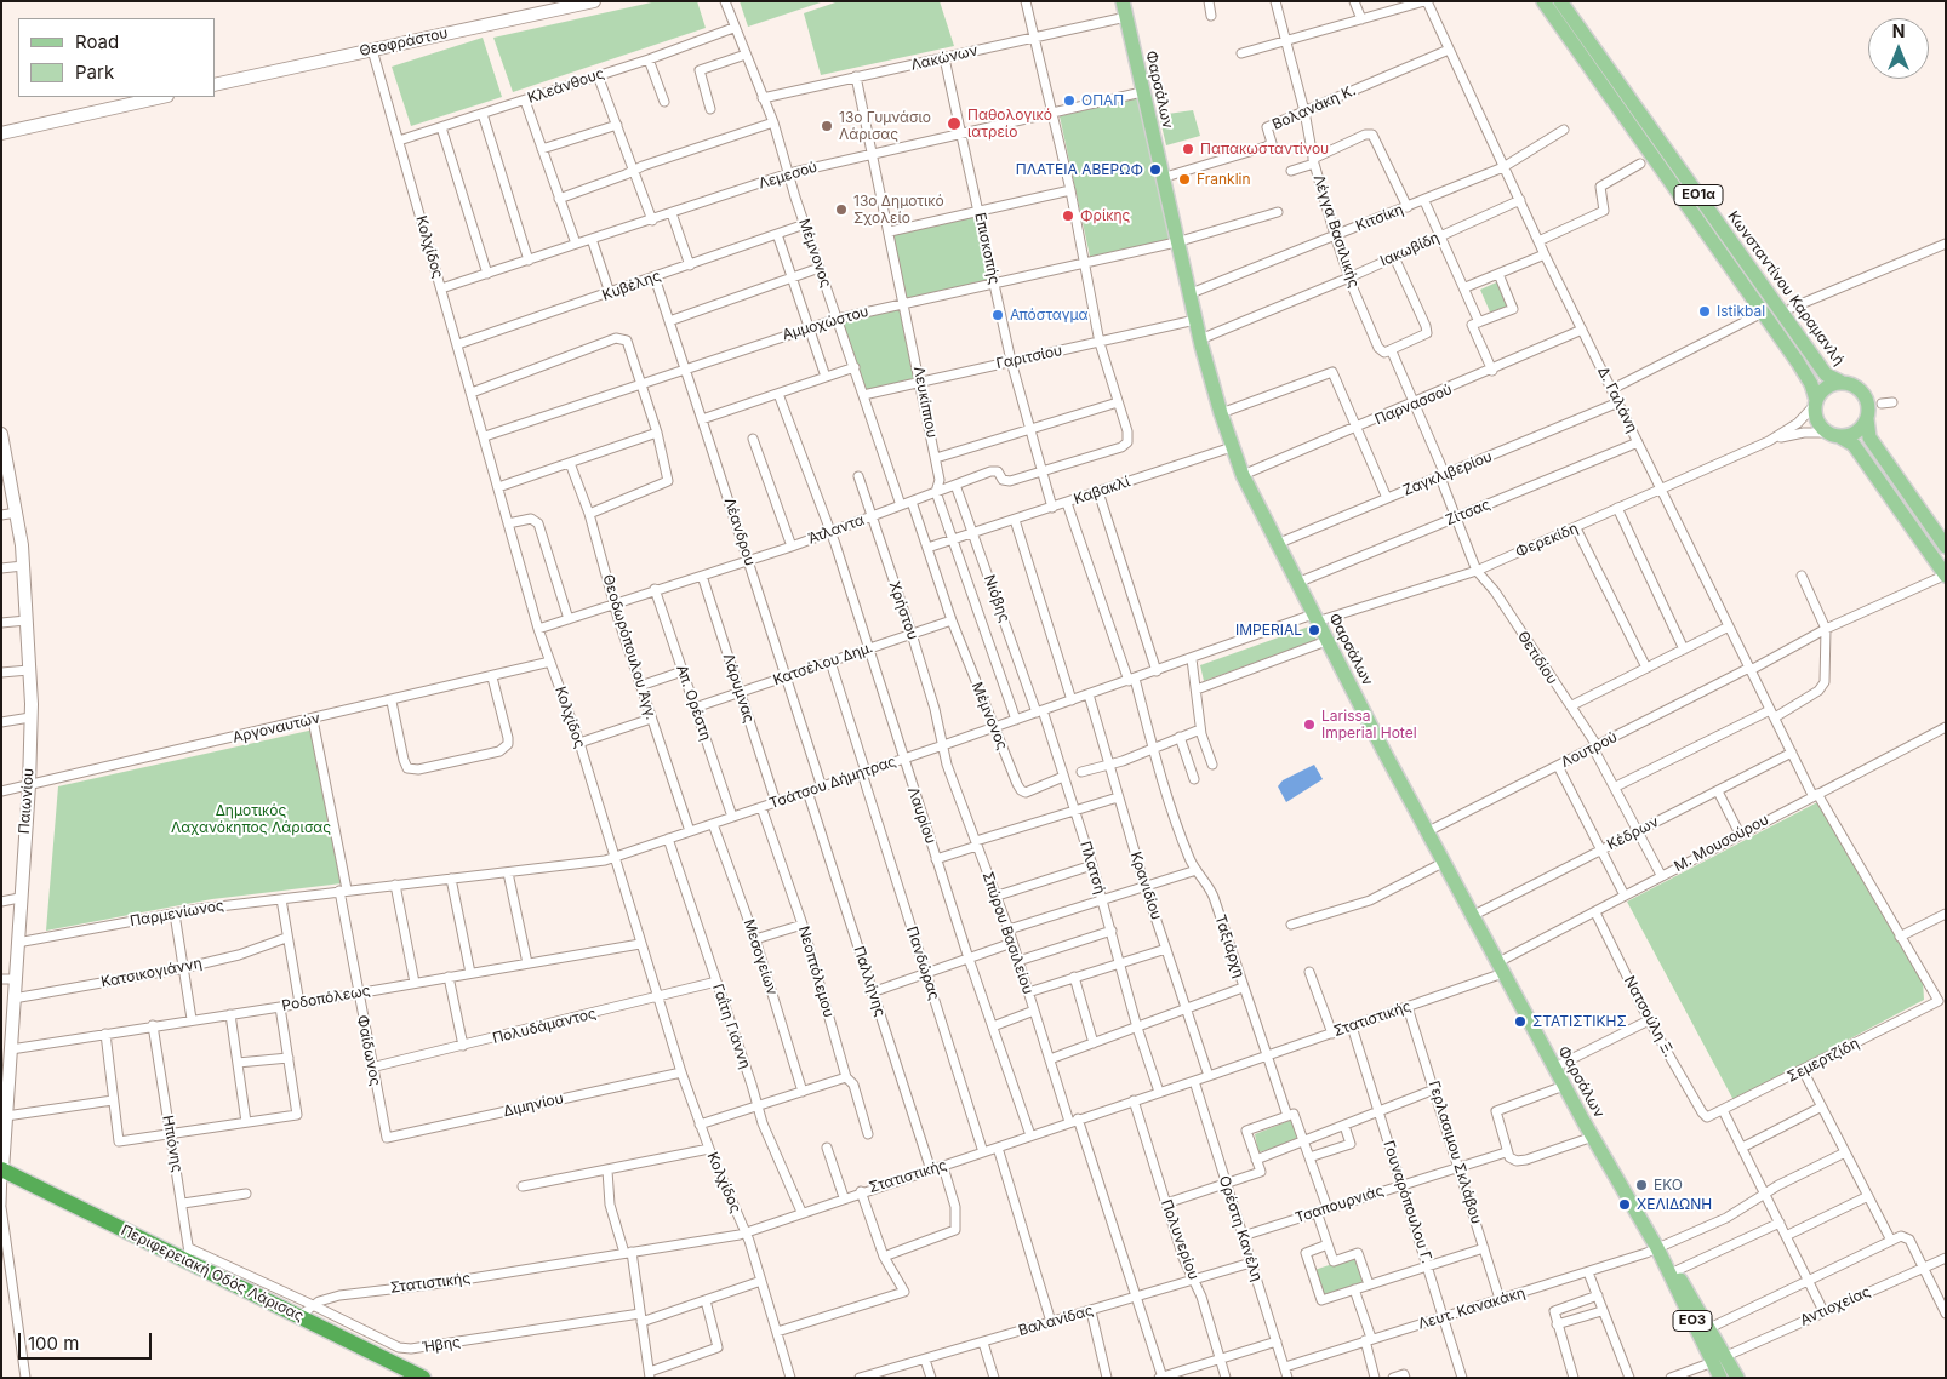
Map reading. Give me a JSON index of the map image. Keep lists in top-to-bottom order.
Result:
{
  "streets": {
    "highway": ["Περιφερειακή Οδός Λάρισας"],
    "main road": [
      "Φαρσάλων",
      "ΕΟ1α",
      "Κωνσταντίνου Καραμανλή",
      "ΕΟ3"
    ],
    "street": [
      "Θεοφράστου",
      "Λακώνων",
      "Κλεάνθους",
      "Βολανάκη Κ.",
      "Λεμεσού",
      "Κιτσίκη",
      "Λέγγα Βασιλικής",
      "Κολχίδος",
      "Επισκοπής",
      "Ιακωβίδη",
      "Μέμνονος",
      "Κυβέλης",
      "Αμμοχώστου",
      "Γαριτσίου",
      "Δ. Γαλάνη",
      "Λευκίππου",
      "Παρνασσού",
      "Ζαγκλιβερίου",
      "Καβακλί",
      "Ζίτσας",
      "Άτλαντα",
      "Λέανδρου",
      "Φερεκίδη",
      "Νιόβης",
      "Χρήστου",
      "Θεοδωρόπουλου Άγγ.",
      "Θετιδίου",
      "Κατσέλου Δημ.",
      "Λάρυμνας",
      "Απ. Ορέστη",
      "Αργοναυτών",
      "Λουτρού",
      "Τσάτσου Δήμητρας",
      "Παιωνίου",
      "Λαυρίου",
      "Κέδρων",
      "Μ. Μουσούρου",
      "Πλατσή",
      "Κρανιδίου",
      "Παρμενίωνος",
      "Σπύρου Βασιλείου",
      "Ταξιάρχη",
      "Μεσογείων",
      "Πανδώρας",
      "Νεοπτόλεμου",
      "Κατσικογιάννη",
      "Παλλήνης",
      "Ροδοπόλεως",
      "Νατσούλη Ξ.",
      "Στατιστικής",
      "Πολυδάμαντος",
      "Γαΐτη Γιάννη",
      "Φαίδωνος",
      "Σεμερτζίδη",
      "Διμηνίου",
      "Ηπιόνης",
      "Γερλασιμου Σκλάβου",
      "Γουναρόπουλου Γ.",
      "Τσαπουρνιάς",
      "Ορέστη Κανέλη",
      "Πολυνερίου",
      "Αντιοχείας",
      "Λευτ. Κανακάκη",
      "Βαλανίδας",
      "Ήβης"
    ]
  },
  "crossings": [
    ["Θεοφράστου", "Κολχίδος"],
    ["Λακώνων", "Φαρσάλων"],
    ["Λακώνων", "Επισκοπής"],
    ["Λακώνων", "Μέμνονος"],
    ["Λακώνων", "Λευκίππου"],
    ["Κλεάνθους", "Κολχίδος"],
    ["Κλεάνθους", "Μέμνονος"],
    ["Φαρσάλων", "Βολανάκη Κ."],
    ["Φαρσάλων", "Λεμεσού"],
    ["Φαρσάλων", "Κιτσίκη"],
    ["Φαρσάλων", "Ιακωβίδη"],
    ["Φαρσάλων", "Αμμοχώστου"],
    ["Φαρσάλων", "Γαριτσίου"],
    ["Φαρσάλων", "Παρνασσού"],
    ["Φαρσάλων", "Ζαγκλιβερίου"],
    ["Φαρσάλων", "Καβακλί"],
    ["Φαρσάλων", "Ζίτσας"],
    ["Φαρσάλων", "Φερεκίδη"],
    ["Φαρσάλων", "Λουτρού"],
    ["Φαρσάλων", "Τσάτσου Δήμητρας"],
    ["Φαρσάλων", "Κέδρων"],
    ["Φαρσάλων", "Μ. Μουσούρου"],
    ["Φαρσάλων", "Στατιστικής"],
    ["Φαρσάλων", "Αντιοχείας"],
    ["Φαρσάλων", "Λευτ. Κανακάκη"],
    ["Βολανάκη Κ.", "Λέγγα Βασιλικής"],
    ["Βολανάκη Κ.", "Δ. Γαλάνη"],
    ["Λεμεσού", "Κολχίδος"],
    ["Λεμεσού", "Επισκοπής"],
    ["Λεμεσού", "Μέμνονος"],
    ["Λεμεσού", "Λευκίππου"],
    ["ΕΟ1α", "Κωνσταντίνου Καραμανλή"],
    ["ΕΟ1α", "Φερεκίδη"],
    ["Κιτσίκη", "Λέγγα Βασιλικής"],
    ["Κιτσίκη", "Δ. Γαλάνη"],
    ["Λέγγα Βασιλικής", "Ιακωβίδη"],
    ["Κολχίδος", "Κυβέλης"],
    ["Κολχίδος", "Αμμοχώστου"],
    ["Κολχίδος", "Άτλαντα"],
    ["Κολχίδος", "Αργοναυτών"],
    ["Κολχίδος", "Τσάτσου Δήμητρας"],
    ["Κολχίδος", "Ροδοπόλεως"],
    ["Κολχίδος", "Στατιστικής"],
    ["Κολχίδος", "Πολυδάμαντος"],
    ["Κολχίδος", "Διμηνίου"],
    ["Κολχίδος", "Ήβης"],
    ["Επισκοπής", "Αμμοχώστου"],
    ["Επισκοπής", "Γαριτσίου"],
    ["Επισκοπής", "Καβακλί"],
    ["Επισκοπής", "Άτλαντα"],
    ["Ιακωβίδη", "Δ. Γαλάνη"],
    ["Μέμνονος", "Κυβέλης"],
    ["Μέμνονος", "Αμμοχώστου"],
    ["Μέμνονος", "Γαριτσίου"],
    ["Μέμνονος", "Καβακλί"],
    ["Μέμνονος", "Άτλαντα"],
    ["Μέμνονος", "Κατσέλου Δημ."],
    ["Μέμνονος", "Τσάτσου Δήμητρας"],
    ["Μέμνονος", "Πλατσή"],
    ["Κυβέλης", "Λέανδρου"],
    ["Κωνσταντίνου Καραμανλή", "Φερεκίδη"],
    ["Αμμοχώστου", "Λευκίππου"],
    ["Αμμοχώστου", "Λέανδρου"],
    ["Γαριτσίου", "Λευκίππου"],
    ["Δ. Γαλάνη", "Παρνασσού"],
    ["Δ. Γαλάνη", "Ζαγκλιβερίου"],
    ["Δ. Γαλάνη", "Ζίτσας"],
    ["Δ. Γαλάνη", "Φερεκίδη"],
    ["Δ. Γαλάνη", "Λουτρού"],
    ["Δ. Γαλάνη", "Κέδρων"],
    ["Δ. Γαλάνη", "Μ. Μουσούρου"],
    ["Δ. Γαλάνη", "Σεμερτζίδη"],
    ["Λευκίππου", "Καβακλί"],
    ["Λευκίππου", "Άτλαντα"],
    ["Λευκίππου", "Τσάτσου Δήμητρας"],
    ["Καβακλί", "Νιόβης"],
    ["Καβακλί", "Ταξιάρχη"],
    ["Άτλαντα", "Λέανδρου"],
    ["Άτλαντα", "Νιόβης"],
    ["Άτλαντα", "Χρήστου"],
    ["Άτλαντα", "Θεοδωρόπουλου Άγγ."],
    ["Άτλαντα", "Λάρυμνας"],
    ["Άτλαντα", "Απ. Ορέστη"],
    ["Άτλαντα", "Λαυρίου"],
    ["Λέανδρου", "Κατσέλου Δημ."],
    ["Λέανδρου", "Τσάτσου Δήμητρας"],
    ["Φερεκίδη", "Θετιδίου"],
    ["Φερεκίδη", "Τσάτσου Δήμητρας"],
    ["Νιόβης", "Τσάτσου Δήμητρας"],
    ["Νιόβης", "Πλατσή"],
    ["Χρήστου", "Κατσέλου Δημ."],
    ["Χρήστου", "Τσάτσου Δήμητρας"],
    ["Χρήστου", "Σπύρου Βασιλείου"],
    ["Θεοδωρόπουλου Άγγ.", "Τσάτσου Δήμητρας"],
    ["Θετιδίου", "Λουτρού"],
    ["Θετιδίου", "Κέδρων"],
    ["Θετιδίου", "Μ. Μουσούρου"],
    ["Κατσέλου Δημ.", "Λάρυμνας"],
    ["Κατσέλου Δημ.", "Απ. Ορέστη"],
    ["Κατσέλου Δημ.", "Λαυρίου"],
    ["Κατσέλου Δημ.", "Πανδώρας"],
    ["Λάρυμνας", "Τσάτσου Δήμητρας"],
    ["Απ. Ορέστη", "Τσάτσου Δήμητρας"],
    ["Αργοναυτών", "Παιωνίου"],
    ["Αργοναυτών", "Φαίδωνος"],
    ["Τσάτσου Δήμητρας", "Λαυρίου"],
    ["Τσάτσου Δήμητρας", "Πλατσή"],
    ["Τσάτσου Δήμητρας", "Κρανιδίου"],
    ["Τσάτσου Δήμητρας", "Παρμενίωνος"],
    ["Τσάτσου Δήμητρας", "Σπύρου Βασιλείου"],
    ["Τσάτσου Δήμητρας", "Ταξιάρχη"],
    ["Τσάτσου Δήμητρας", "Μεσογείων"],
    ["Τσάτσου Δήμητρας", "Πανδώρας"],
    ["Τσάτσου Δήμητρας", "Νεοπτόλεμου"],
    ["Τσάτσου Δήμητρας", "Παλλήνης"],
    ["Τσάτσου Δήμητρας", "Γαΐτη Γιάννη"],
    ["Τσάτσου Δήμητρας", "Φαίδωνος"],
    ["Παιωνίου", "Παρμενίωνος"],
    ["Παιωνίου", "Κατσικογιάννη"],
    ["Παιωνίου", "Ροδοπόλεως"],
    ["Παιωνίου", "Περιφερειακή Οδός Λάρισας"],
    ["Λαυρίου", "Στατιστικής"],
    ["Μ. Μουσούρου", "Νατσούλη Ξ."],
    ["Μ. Μουσούρου", "Στατιστικής"],
    ["Πλατσή", "Στατιστικής"],
    ["Κρανιδίου", "Στατιστικής"],
    ["Παρμενίωνος", "Φαίδωνος"],
    ["Σπύρου Βασιλείου", "Στατιστικής"],
    ["Σπύρου Βασιλείου", "Βαλανίδας"],
    ["Ταξιάρχη", "Στατιστικής"],
    ["Ταξιάρχη", "Τσαπουρνιάς"],
    ["Πανδώρας", "Στατιστικής"],
    ["Παλλήνης", "Στατιστικής"],
    ["Ροδοπόλεως", "Φαίδωνος"],
    ["Ροδοπόλεως", "Ηπιόνης"],
    ["Νατσούλη Ξ.", "Σεμερτζίδη"],
    ["Στατιστικής", "Γαΐτη Γιάννη"],
    ["Στατιστικής", "Γερλασιμου Σκλάβου"],
    ["Στατιστικής", "Γουναρόπουλου Γ."],
    ["Στατιστικής", "Ορέστη Κανέλη"],
    ["Στατιστικής", "Πολυνερίου"],
    ["Στατιστικής", "Περιφερειακή Οδός Λάρισας"],
    ["Στατιστικής", "Ήβης"],
    ["Πολυδάμαντος", "Γαΐτη Γιάννη"],
    ["Πολυδάμαντος", "Φαίδωνος"],
    ["Φαίδωνος", "Διμηνίου"],
    ["Ηπιόνης", "Περιφερειακή Οδός Λάρισας"],
    ["Ηπιόνης", "Ήβης"],
    ["Γερλασιμου Σκλάβου", "Τσαπουρνιάς"],
    ["Γερλασιμου Σκλάβου", "Λευτ. Κανακάκη"],
    ["Γουναρόπουλου Γ.", "Τσαπουρνιάς"],
    ["Γουναρόπουλου Γ.", "Λευτ. Κανακάκη"],
    ["Τσαπουρνιάς", "Ορέστη Κανέλη"],
    ["Ορέστη Κανέλη", "Λευτ. Κανακάκη"],
    ["Ορέστη Κανέλη", "Βαλανίδας"],
    ["Πολυνερίου", "Βαλανίδας"],
    ["Περιφερειακή Οδός Λάρισας", "Ήβης"]
  ],
  "parks": ["Δημοτικός Λαχανόκηπος Λάρισας"],
  "places": [
    "ΟΠΑΠ",
    "Παθολογικό ιατρείο",
    "13ο Γυμνάσιο Λάρισας",
    "Παπακωσταντίνου",
    "ΠΛΑΤΕΙΑ ΑΒΕΡΩΦ",
    "Franklin",
    "13ο Δημοτικό Σχολείο",
    "Φρίκης",
    "Istikbal",
    "Απόσταγμα",
    "IMPERIAL",
    "Larissa Imperial Hotel",
    "ΣΤΑΤΙΣΤΙΚΗΣ",
    "EKO",
    "ΧΕΛΙΔΩΝΗ"
  ],
  "legend": ["Road", "Park"],
  "scale_bar": "100 m",
  "north": "top"
}
